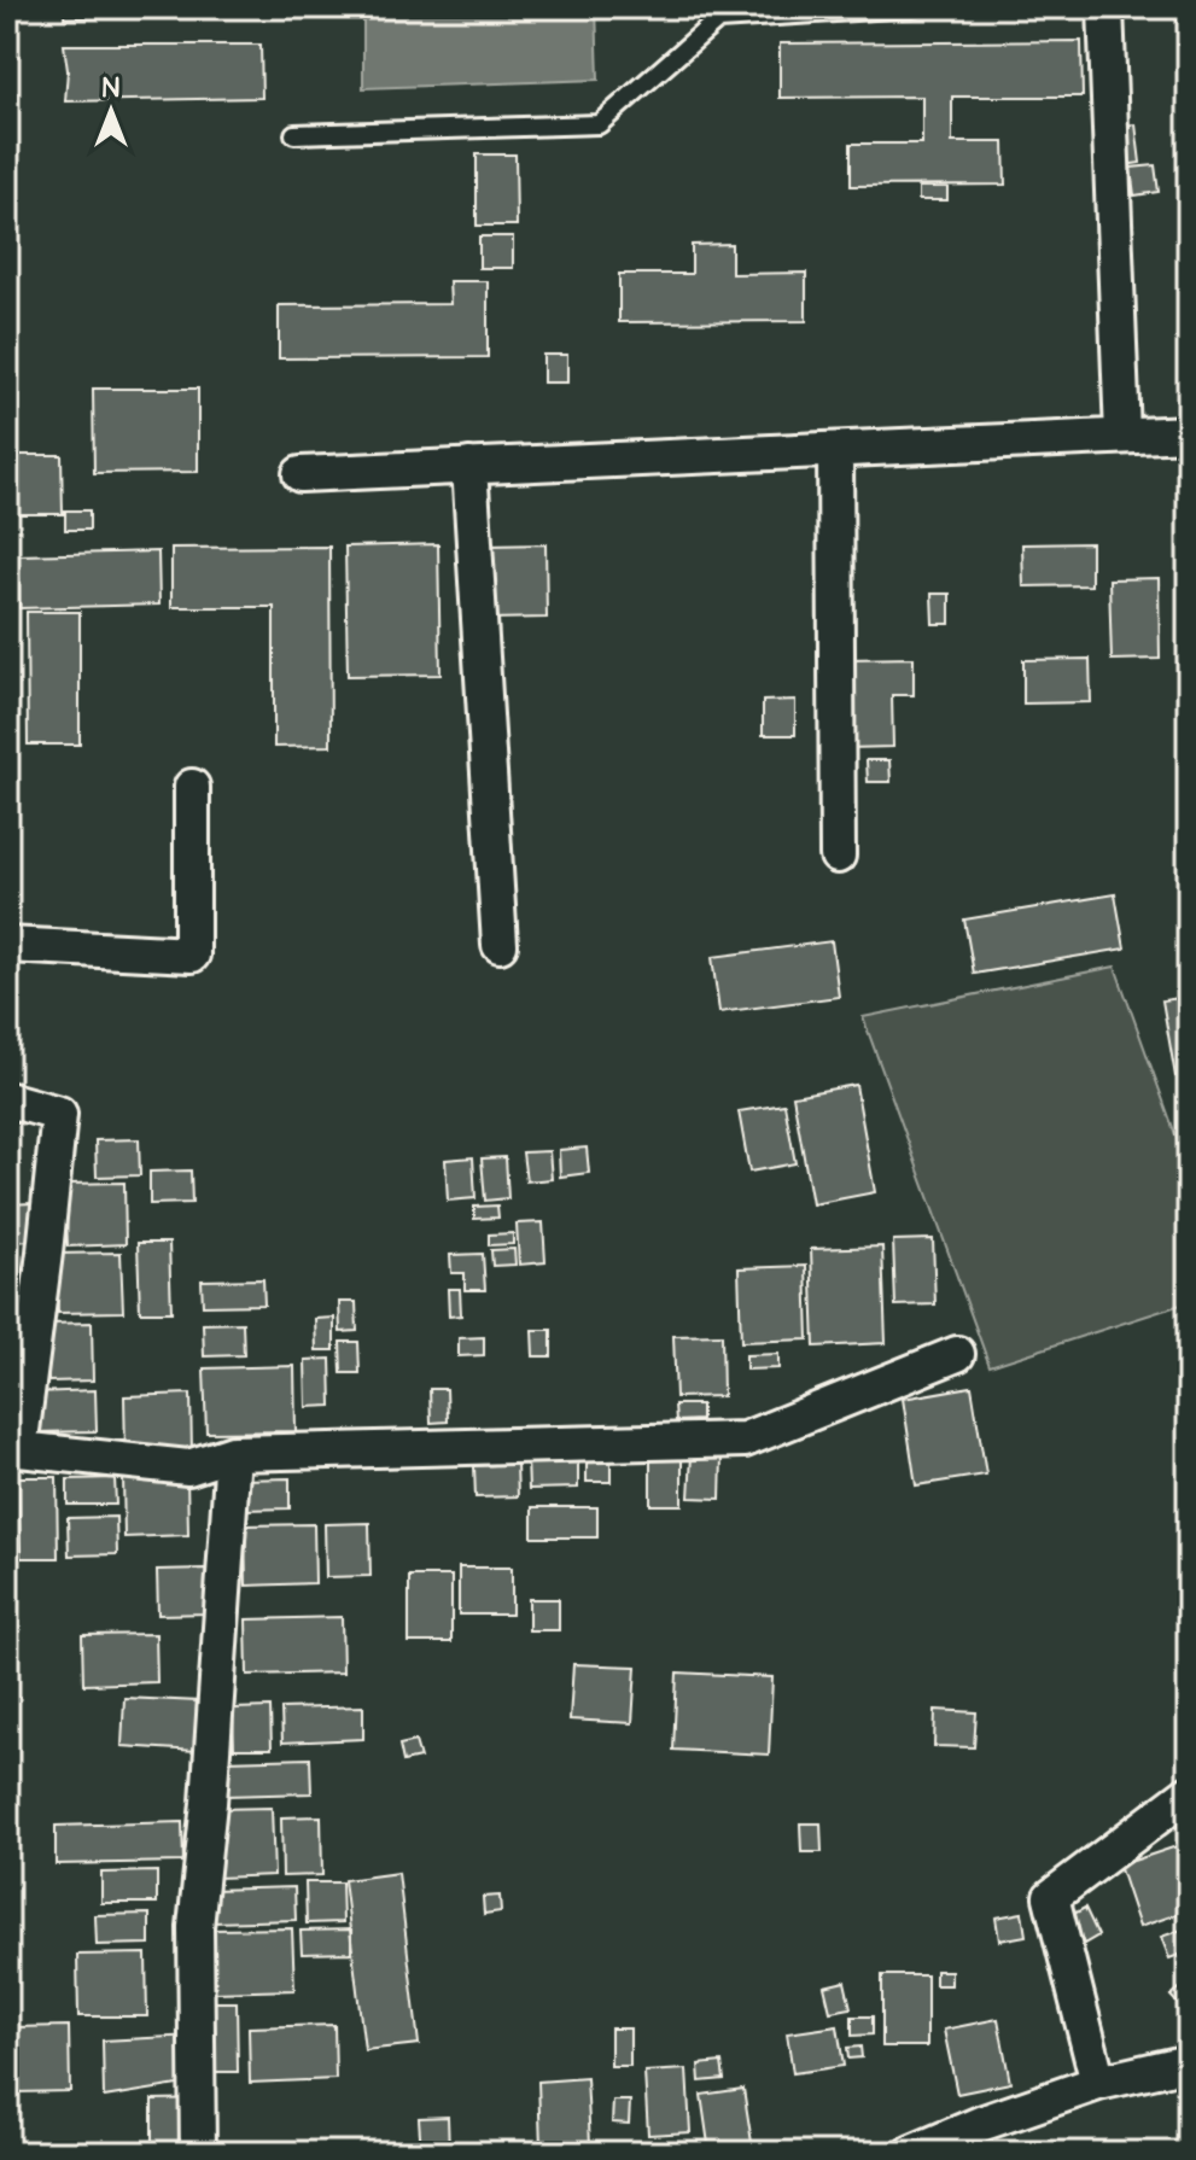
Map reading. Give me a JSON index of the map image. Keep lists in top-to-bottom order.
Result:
{
  "north": "top"
}
